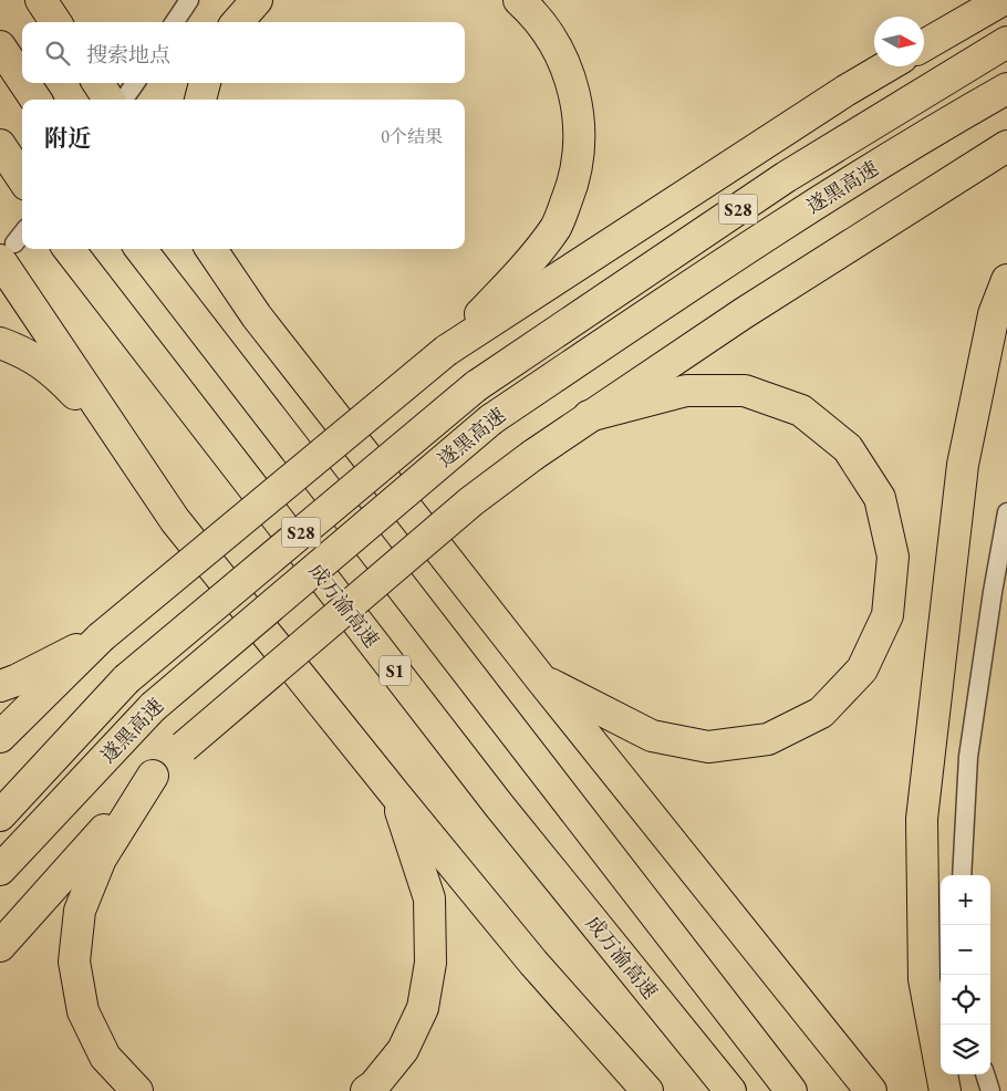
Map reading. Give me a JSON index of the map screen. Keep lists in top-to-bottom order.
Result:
{
  "streets": {
    "highway": [
      "遂黑高速",
      "S28",
      "成万渝高速",
      "S1"
    ]
  },
  "north": "right",
  "page": {
    "search": "搜索地点",
    "heading": ["附近", "0个结果"],
    "map_buttons": ["+", "−"]
  }
}
